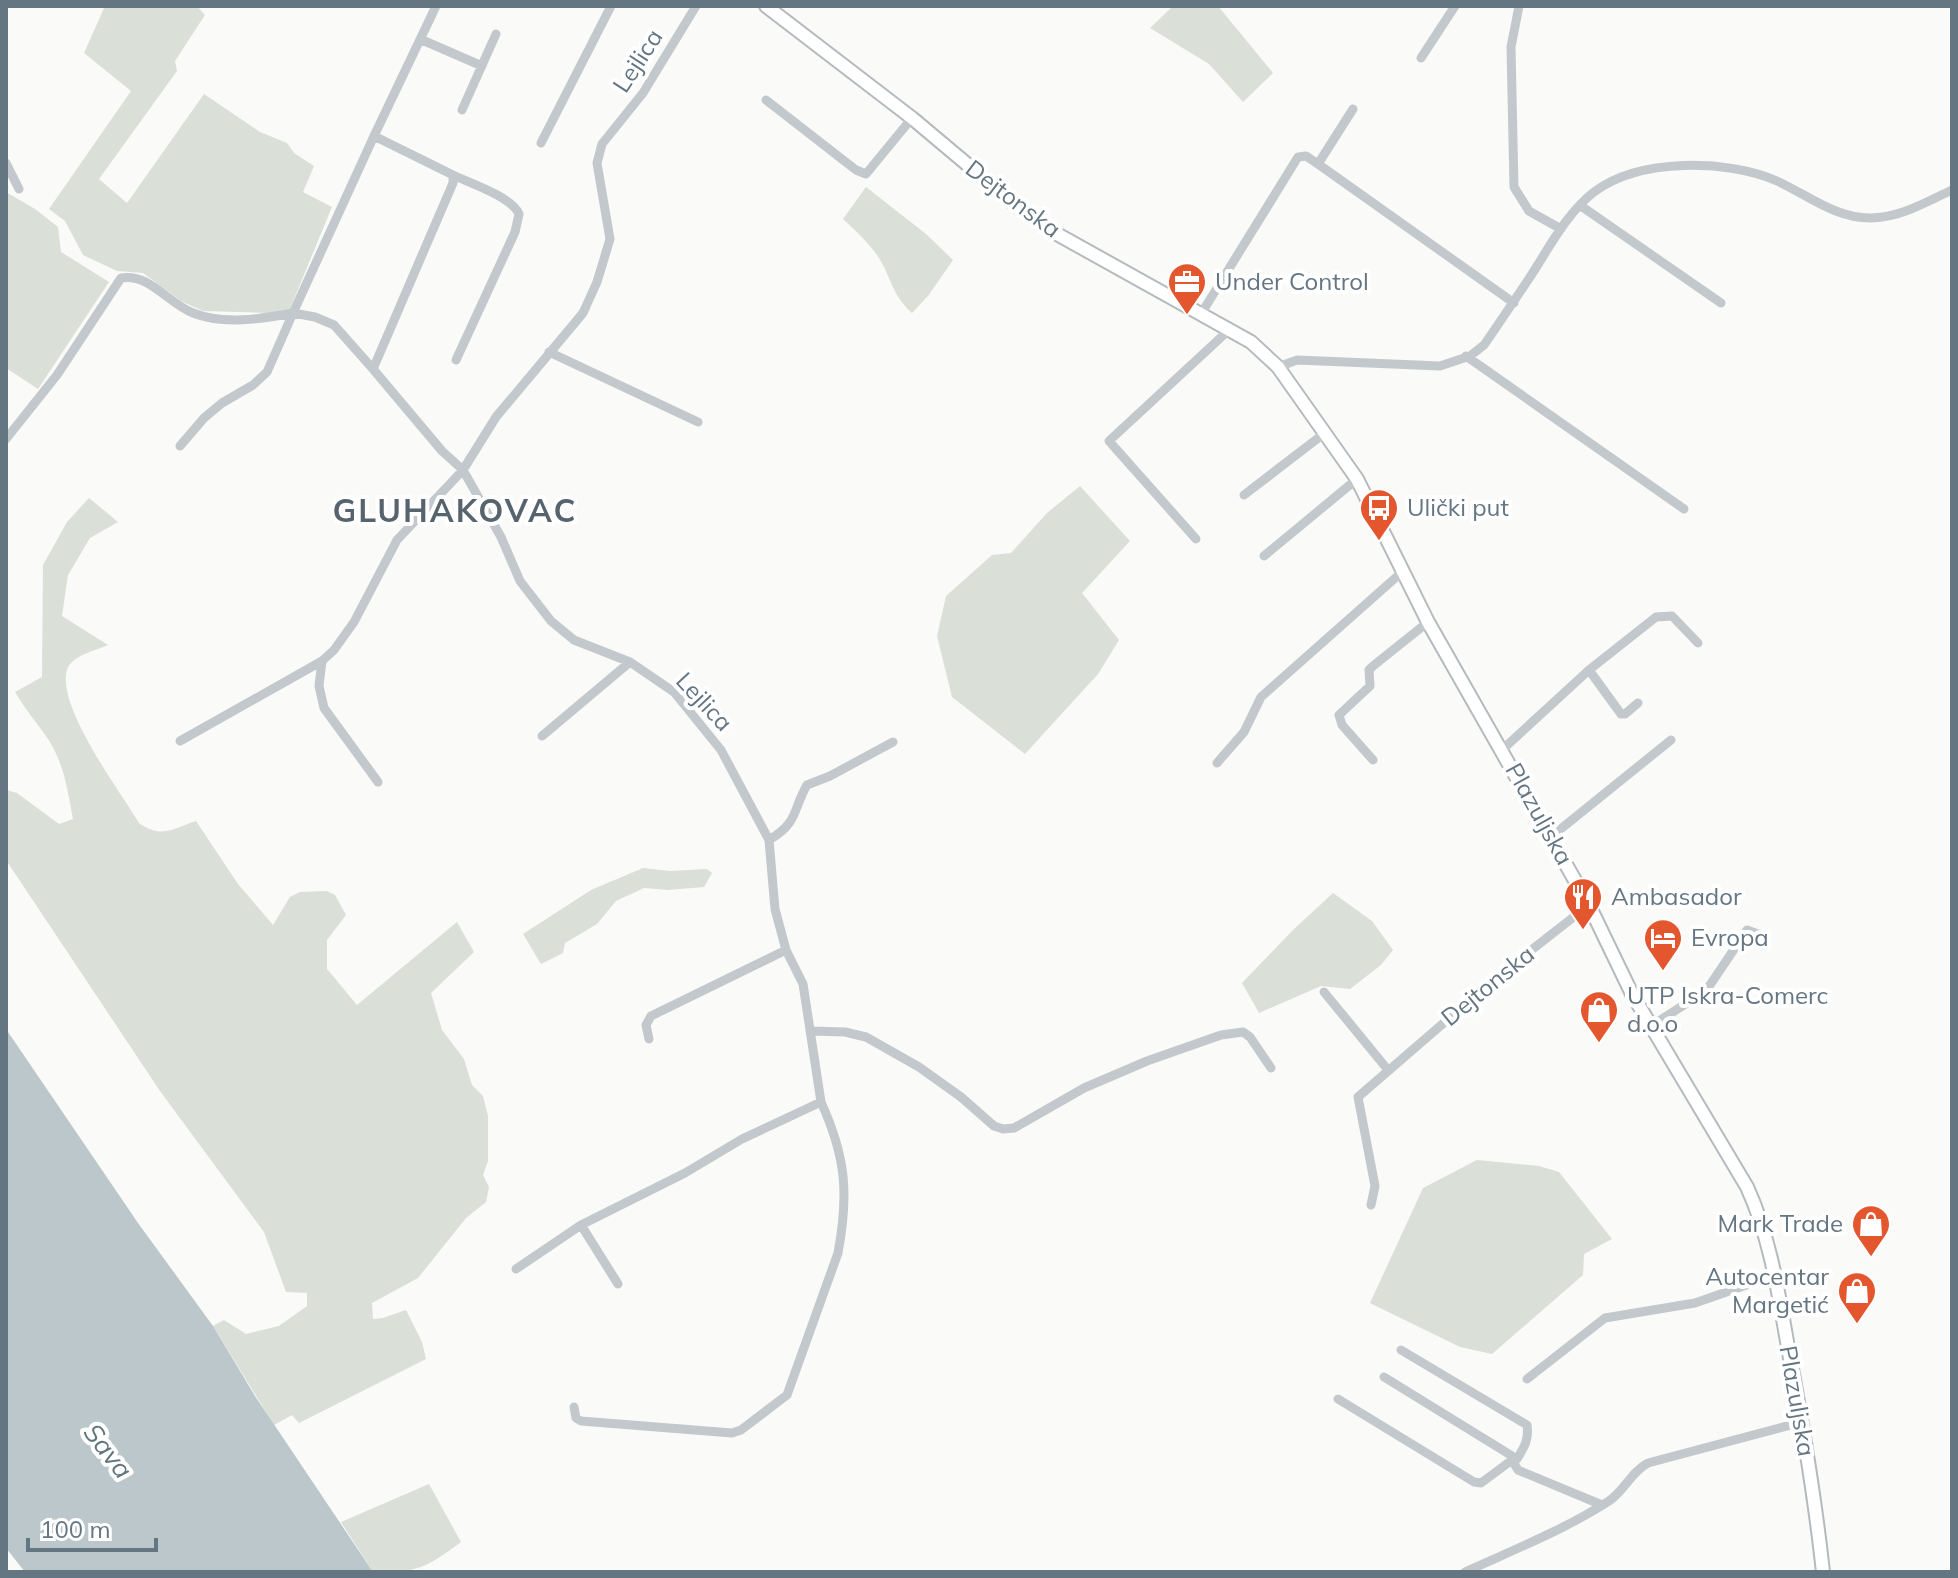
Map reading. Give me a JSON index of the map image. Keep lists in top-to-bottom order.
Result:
{
  "streets": {
    "main road": ["Dejtonska", "Plazuljska"],
    "street": ["Lejlica"]
  },
  "crossings": [
    ["Dejtonska", "Plazuljska"]
  ],
  "districts": ["GLUHAKOVAC"],
  "water": ["Sava"],
  "places": {
    "office": ["Under Control"],
    "bus stop": ["Ulički put"],
    "restaurant": ["Ambasador"],
    "hotel": ["Evropa"],
    "shop": ["UTP Iskra-Comerc d.o.o", "Mark Trade", "Autocentar Margetić"]
  },
  "scale_bar": "100 m"
}
